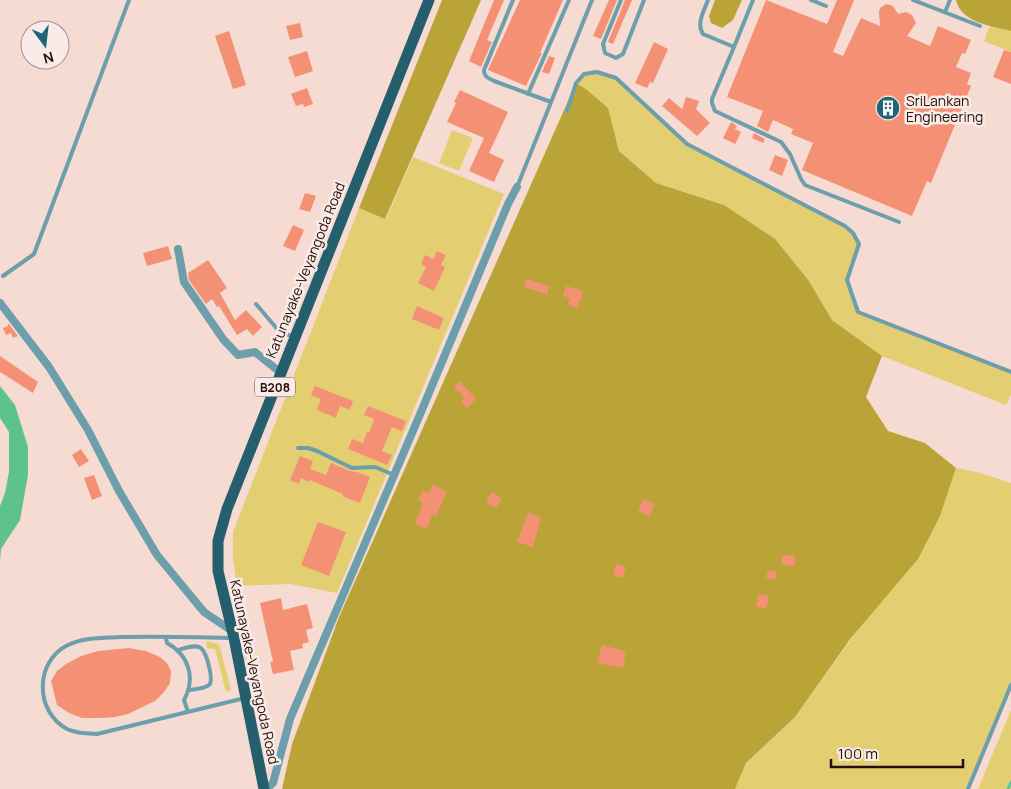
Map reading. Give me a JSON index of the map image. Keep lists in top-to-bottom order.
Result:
{
  "streets": {
    "main road": ["Katunayake-Veyangoda Road", "B208"]
  },
  "places": {
    "building": ["SriLankan Engineering"]
  },
  "scale_bar": "100 m",
  "north": "bottom"
}
